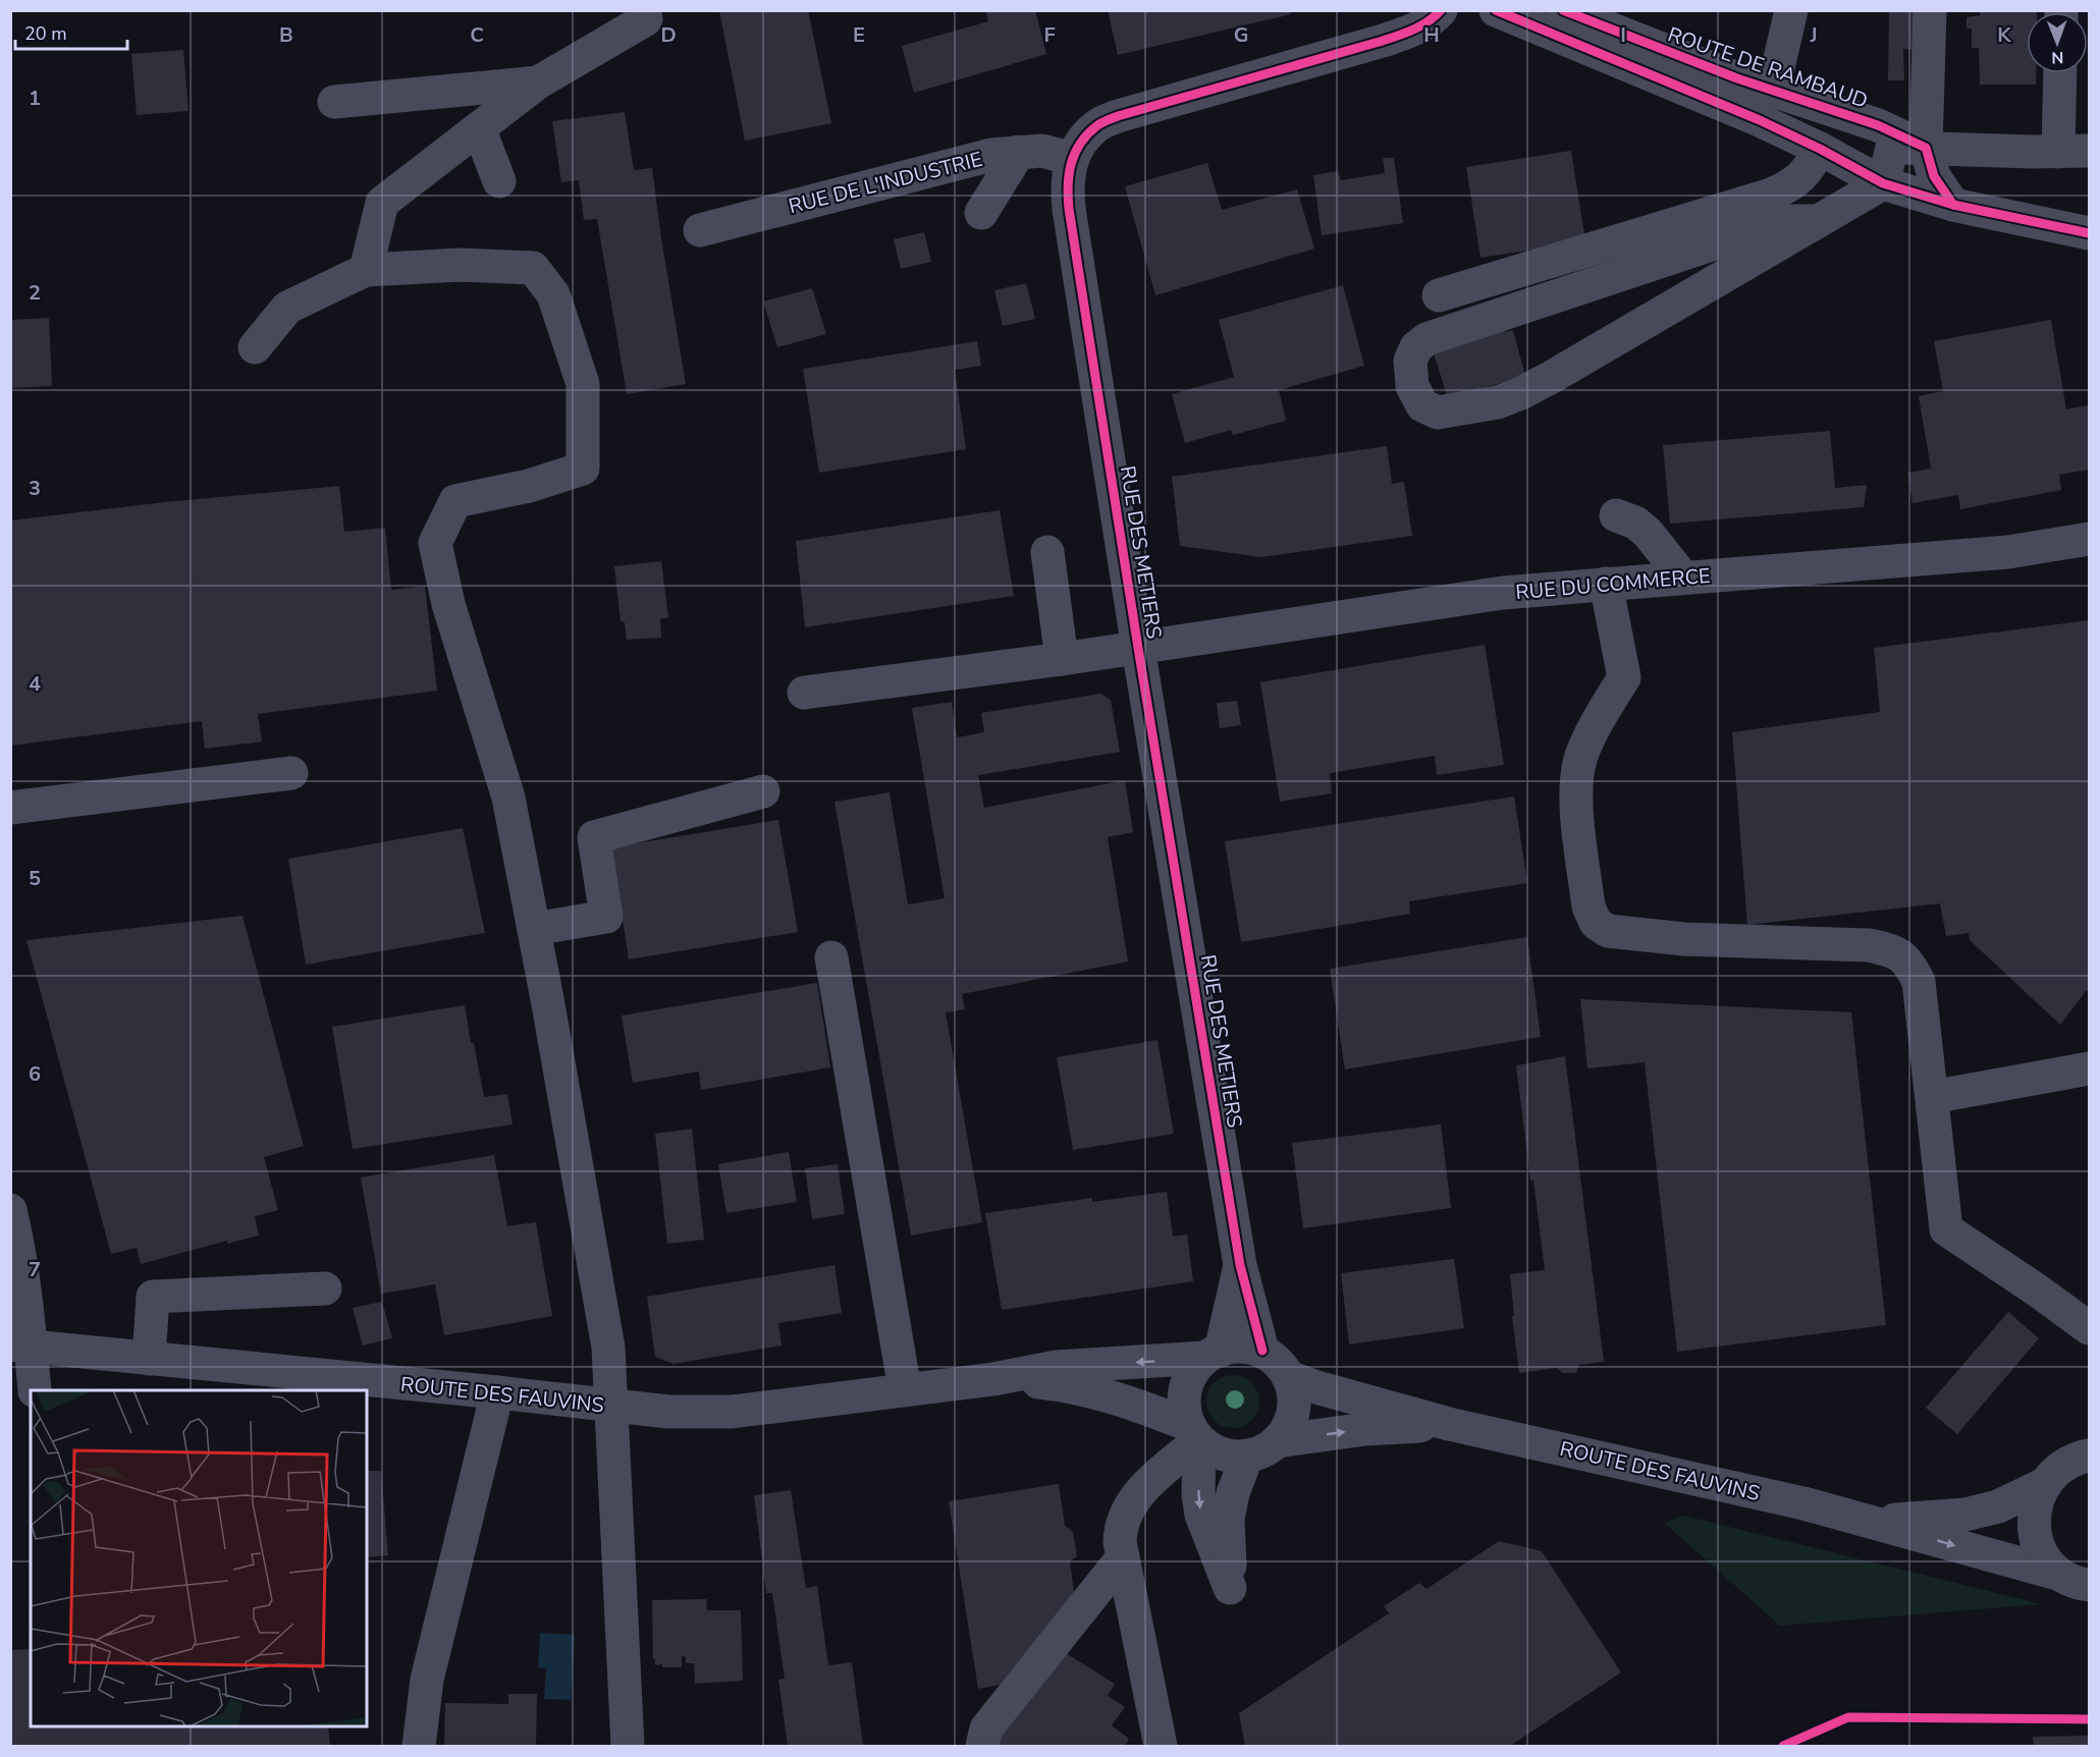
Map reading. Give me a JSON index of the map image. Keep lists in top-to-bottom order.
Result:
{
  "streets": {
    "street": [
      "ROUTE DE RAMBAUD",
      "RUE DE L'INDUSTRIE",
      "RUE DES METIERS",
      "RUE DU COMMERCE",
      "ROUTE DES FAUVINS"
    ]
  },
  "crossings": [
    ["RUE DE L'INDUSTRIE", "RUE DES METIERS"],
    ["RUE DES METIERS", "RUE DU COMMERCE"],
    ["RUE DES METIERS", "ROUTE DES FAUVINS"]
  ],
  "scale_bar": "20 m",
  "north": "bottom",
  "grid": {
    "columns": [
      "B",
      "C",
      "D",
      "E",
      "F",
      "G",
      "H",
      "I",
      "J",
      "K"
    ],
    "rows": [
      "1",
      "2",
      "3",
      "4",
      "5",
      "6",
      "7"
    ]
  }
}
